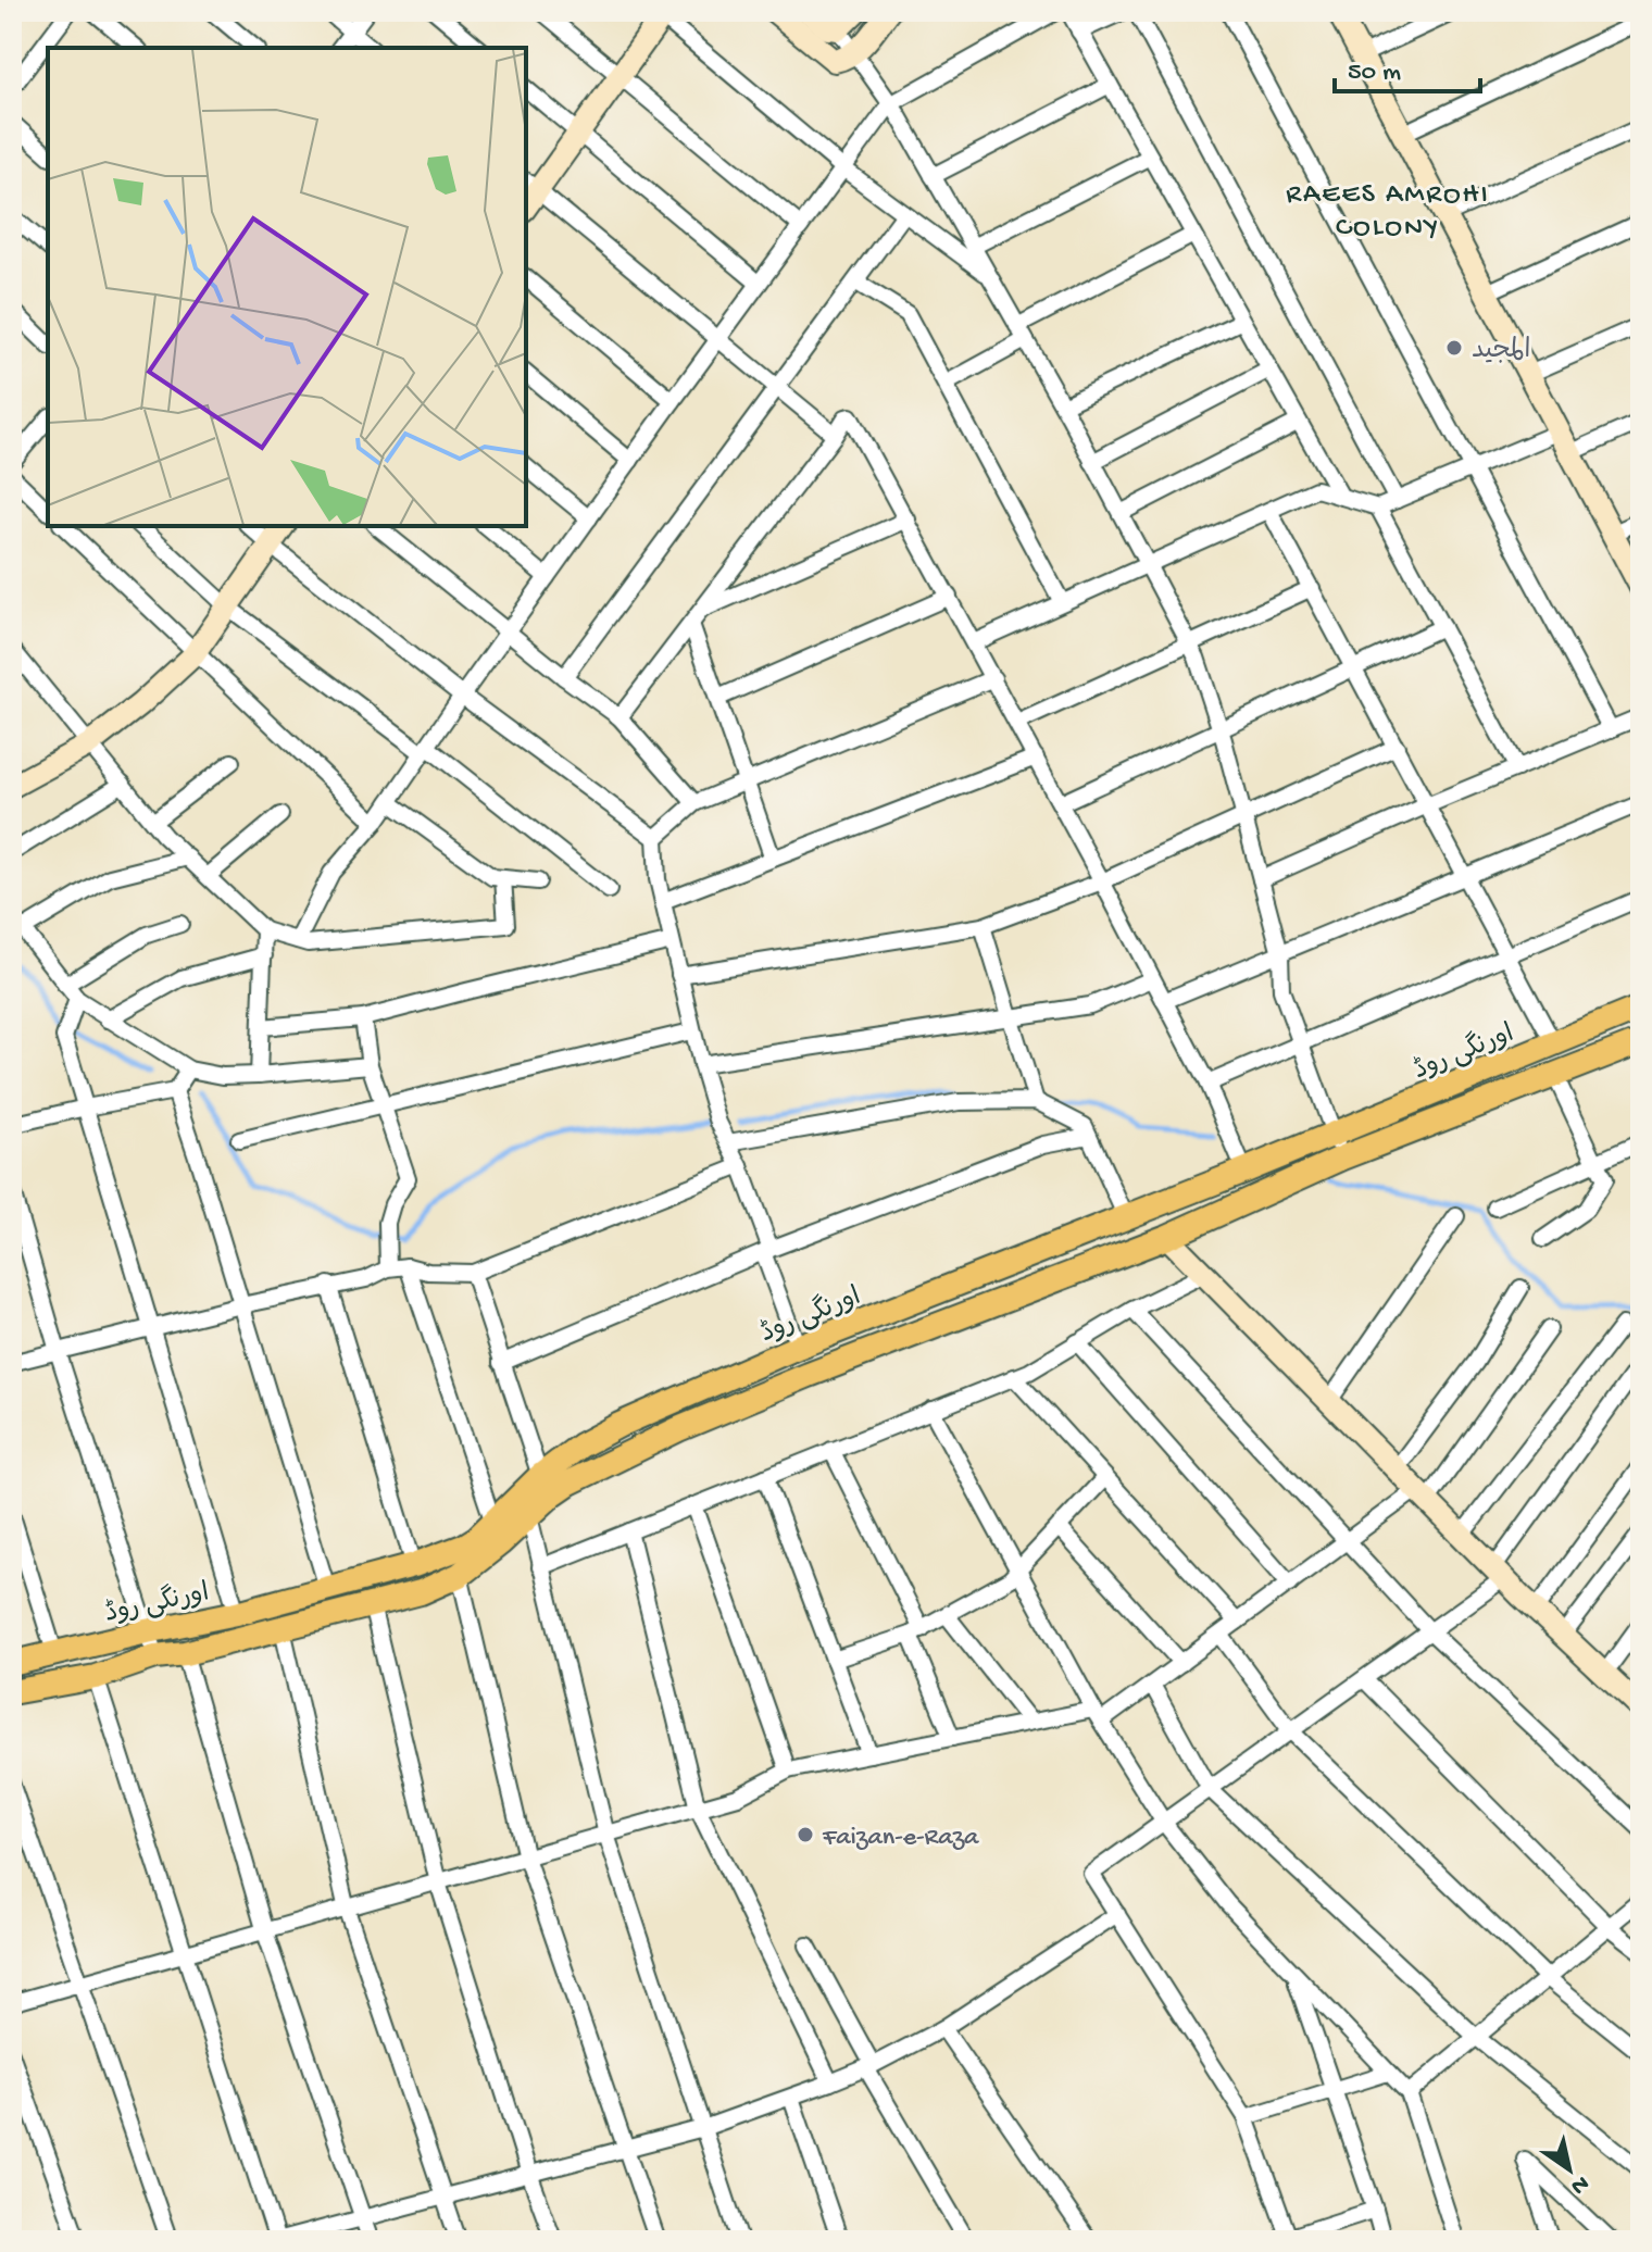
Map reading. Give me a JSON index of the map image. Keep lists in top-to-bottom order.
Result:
{
  "streets": {
    "main road": ["اورنگی روڈ"]
  },
  "districts": ["RAEES AMROHI COLONY"],
  "places": ["المجید", "Faizan-e-Raza"],
  "scale_bar": "50 m",
  "north": "bottom right"
}
